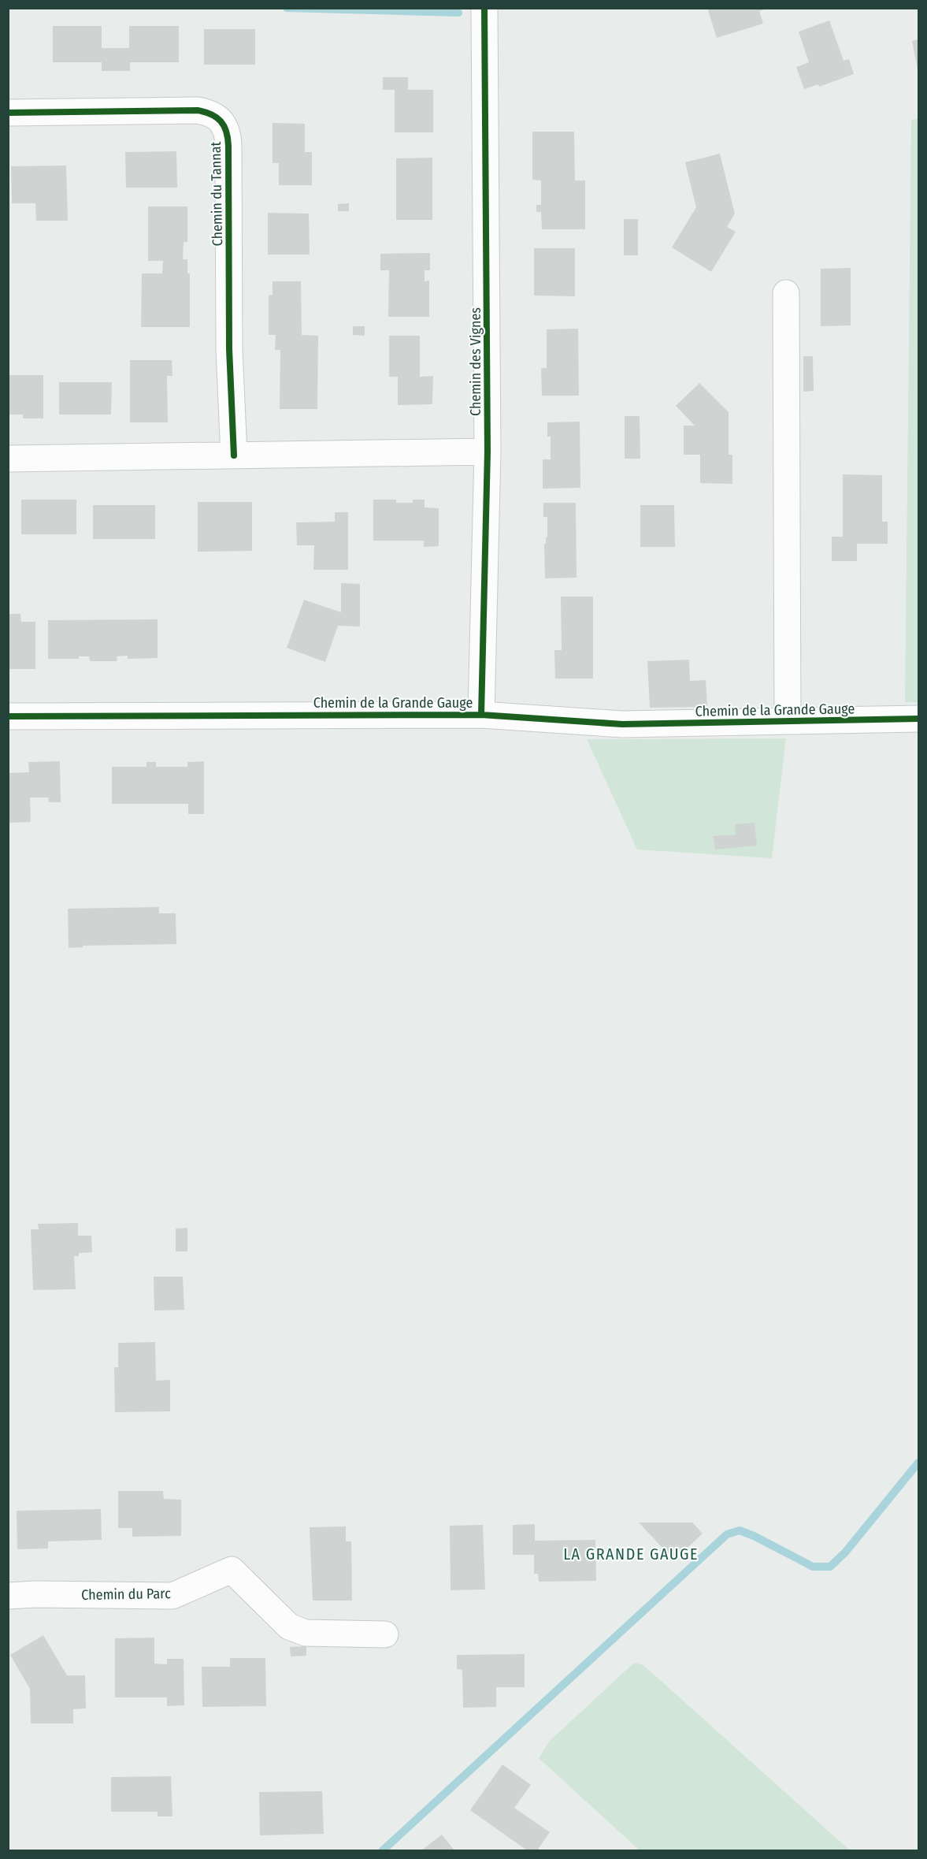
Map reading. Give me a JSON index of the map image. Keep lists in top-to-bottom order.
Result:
{
  "streets": {
    "street": [
      "Chemin du Tannat",
      "Chemin des Vignes",
      "Chemin de la Grande Gauge",
      "Chemin du Parc"
    ]
  },
  "crossings": [
    ["Chemin des Vignes", "Chemin de la Grande Gauge"]
  ],
  "districts": ["LA GRANDE GAUGE"]
}
